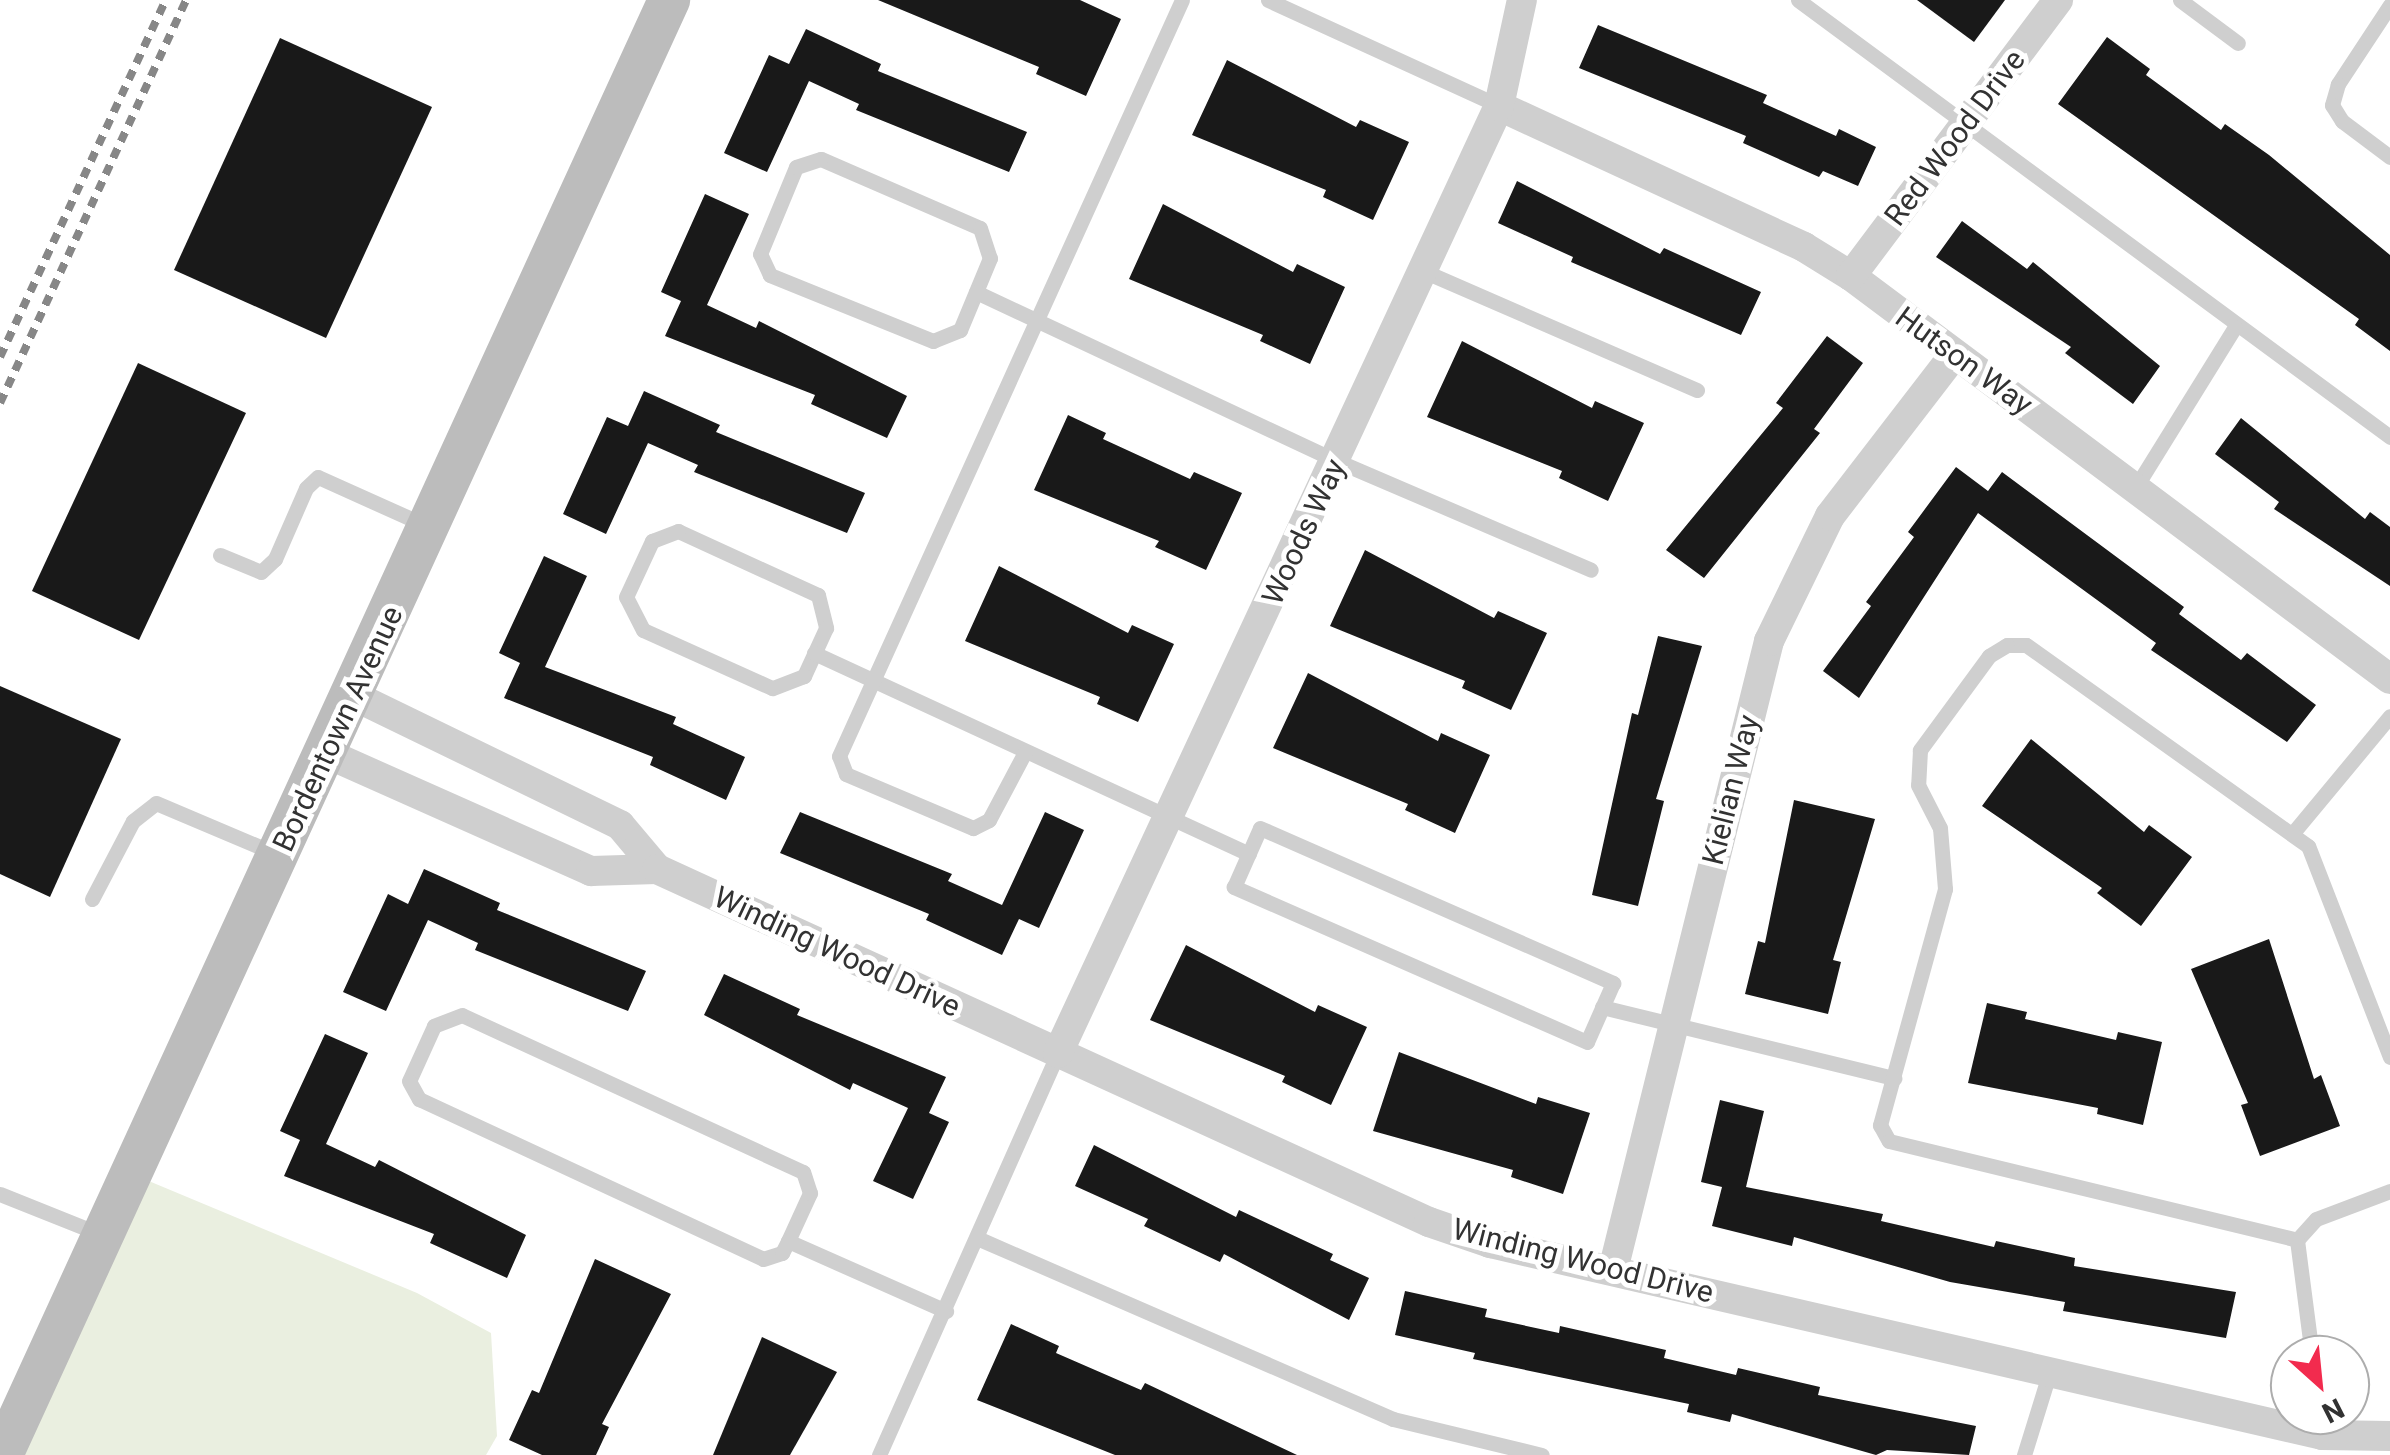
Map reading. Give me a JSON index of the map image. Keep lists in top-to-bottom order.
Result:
{
  "streets": {
    "main road": ["Bordentown Avenue"],
    "street": [
      "Red Wood Drive",
      "Hutson Way",
      "Woods Way",
      "Kielian Way",
      "Winding Wood Drive"
    ]
  },
  "crossings": [
    ["Red Wood Drive", "Hutson Way"],
    ["Hutson Way", "Woods Way"],
    ["Hutson Way", "Kielian Way"],
    ["Woods Way", "Winding Wood Drive"],
    ["Bordentown Avenue", "Winding Wood Drive"],
    ["Kielian Way", "Winding Wood Drive"]
  ],
  "north": "bottom right"
}
